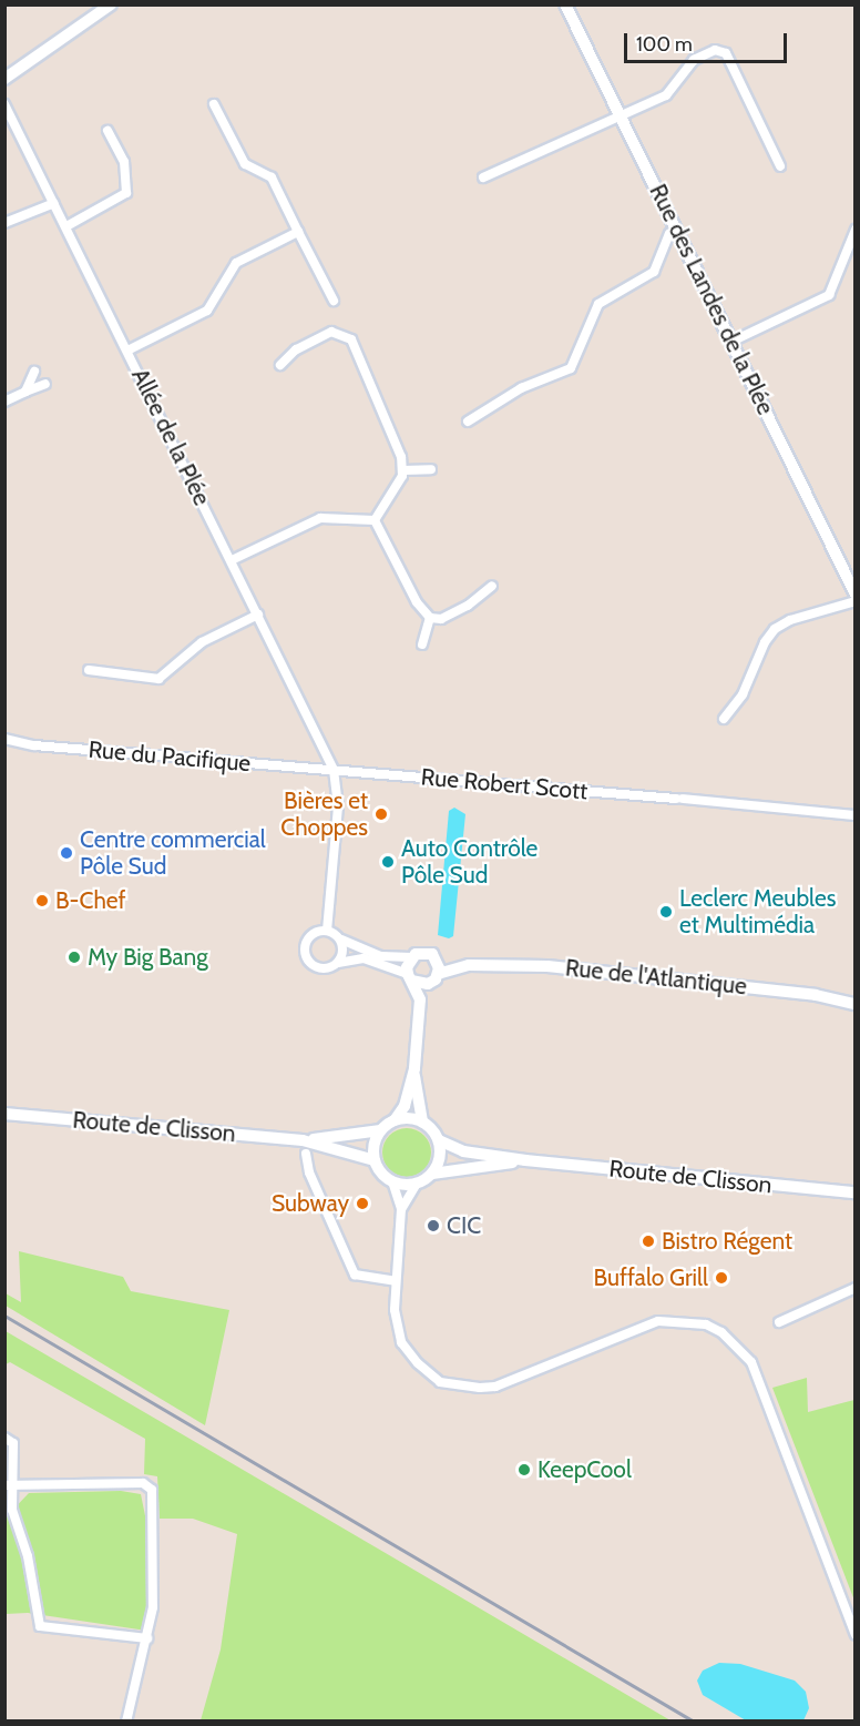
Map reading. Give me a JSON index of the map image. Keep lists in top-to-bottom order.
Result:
{
  "streets": {
    "street": [
      "Rue des Landes de la Plée",
      "Allée de la Plée",
      "Rue du Pacifique",
      "Rue Robert Scott",
      "Rue de l'Atlantique",
      "Route de Clisson"
    ]
  },
  "crossings": [
    ["Allée de la Plée", "Rue du Pacifique"],
    ["Allée de la Plée", "Rue Robert Scott"],
    ["Rue du Pacifique", "Rue Robert Scott"]
  ],
  "places": [
    "Bières et Choppes",
    "Centre commercial Pôle Sud",
    "Auto Contrôle Pôle Sud",
    "B-Chef",
    "Leclerc Meubles et Multimédia",
    "My Big Bang",
    "Subway",
    "CIC",
    "Bistro Régent",
    "Buffalo Grill",
    "KeepCool"
  ],
  "scale_bar": "100 m"
}
